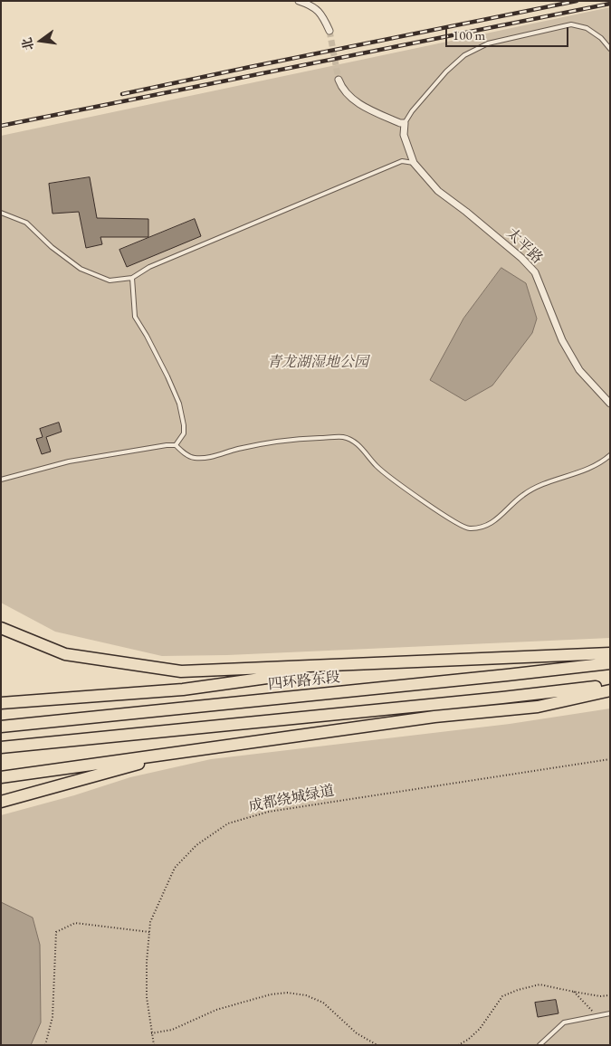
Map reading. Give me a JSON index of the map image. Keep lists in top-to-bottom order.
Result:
{
  "streets": {
    "highway": ["四环路东段"],
    "street": ["太平路"],
    "path": ["成都绕城绿道"]
  },
  "parks": ["青龙湖湿地公园"],
  "scale_bar": "100 m",
  "north": "left"
}
